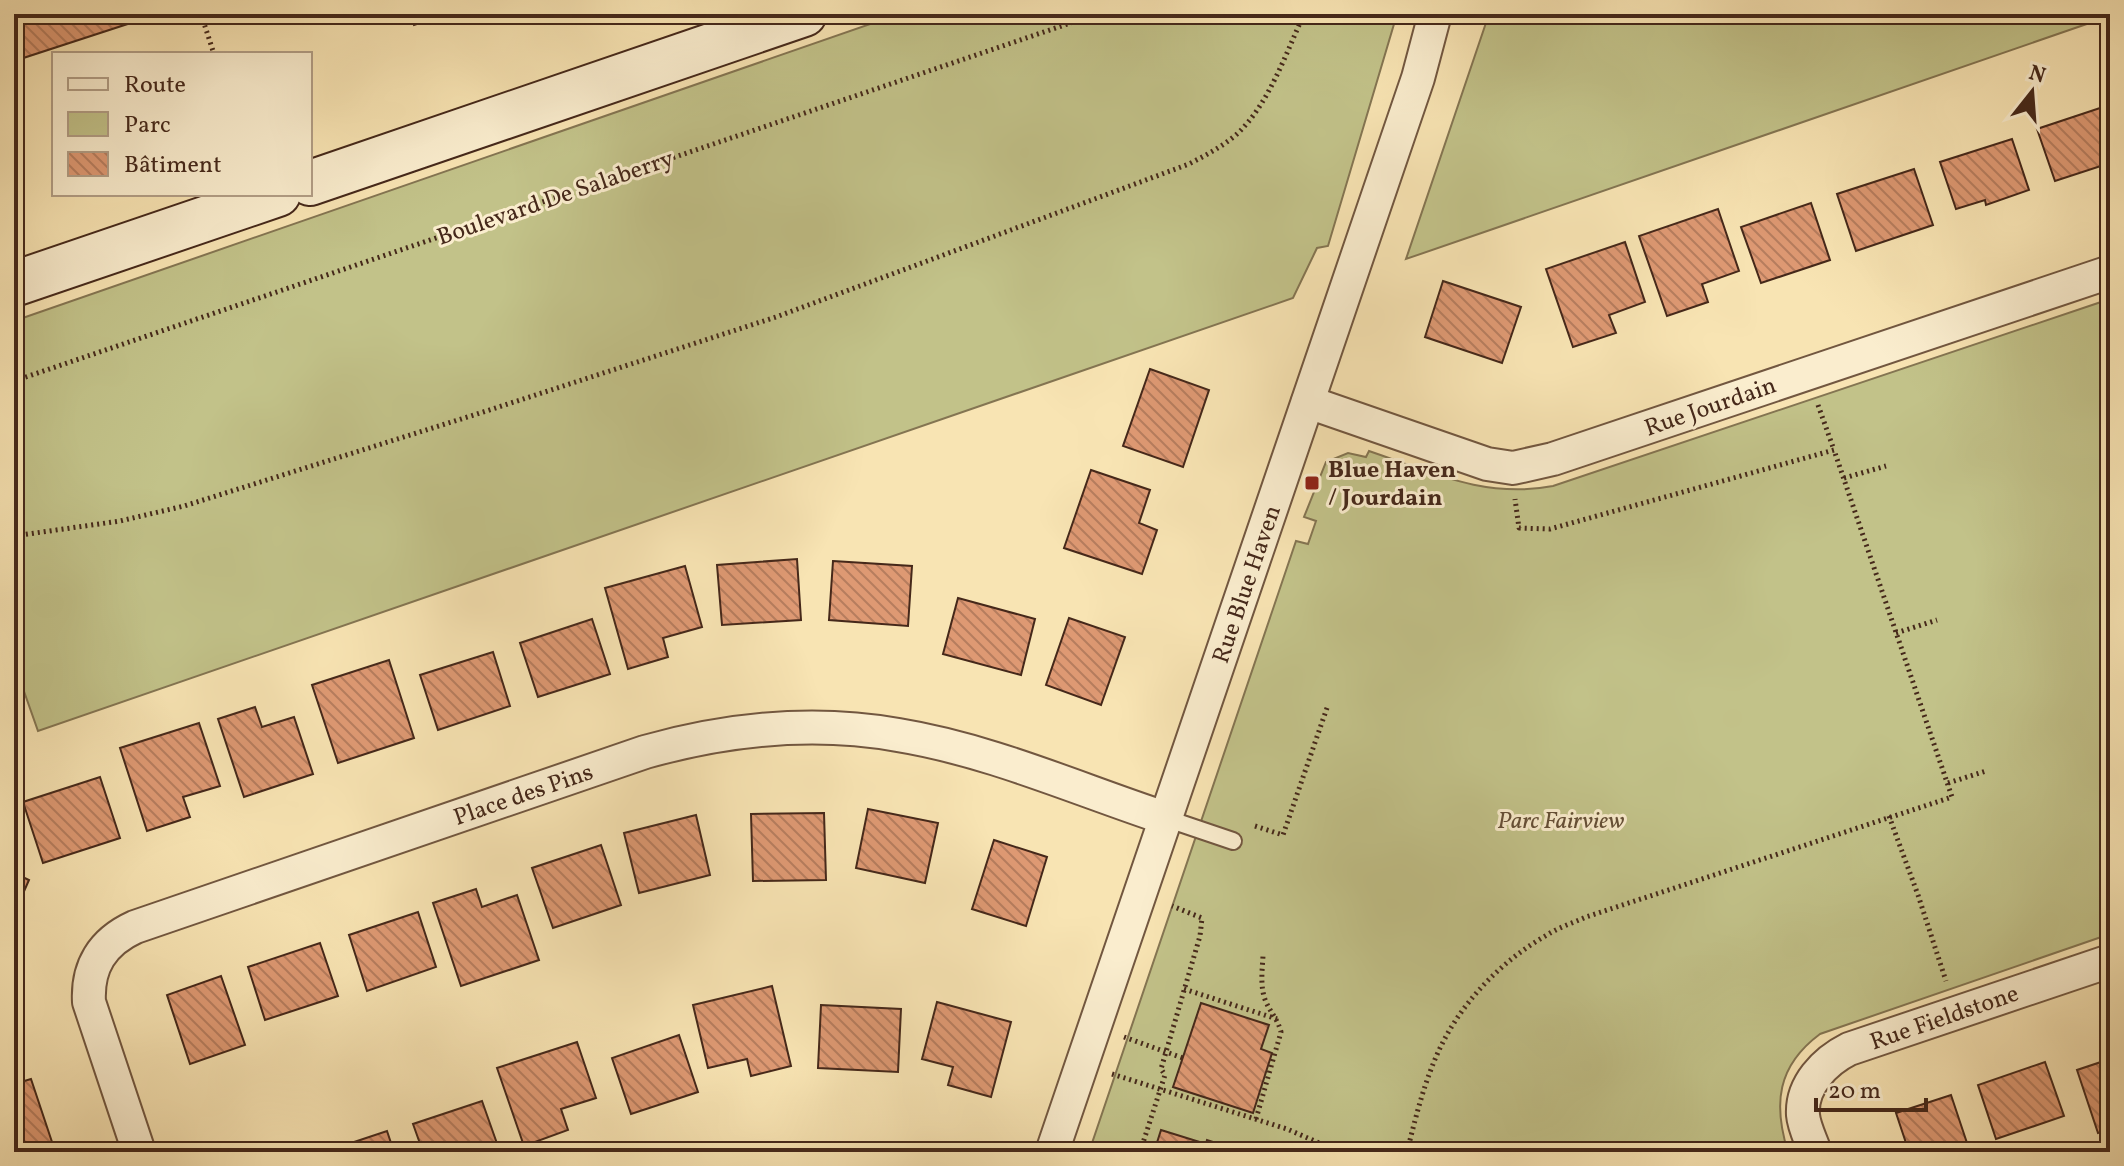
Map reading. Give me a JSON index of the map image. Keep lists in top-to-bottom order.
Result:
{
  "streets": {
    "street": [
      "Rue Jourdain",
      "Rue Blue Haven",
      "Place des Pins",
      "Rue Fieldstone"
    ],
    "path": ["Boulevard De Salaberry"]
  },
  "crossings": [
    ["Rue Jourdain", "Rue Blue Haven"],
    ["Rue Blue Haven", "Place des Pins"]
  ],
  "parks": ["Parc Fairview"],
  "places": {
    "transit": ["Blue Haven / Jourdain"]
  },
  "legend": ["Route", "Parc", "Bâtiment"],
  "scale_bar": "20 m",
  "north": "top"
}
